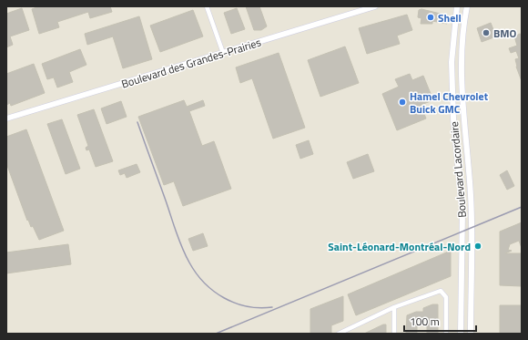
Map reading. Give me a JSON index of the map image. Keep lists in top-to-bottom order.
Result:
{
  "streets": {
    "main road": ["Boulevard des Grandes-Prairies", "Boulevard Lacordaire"]
  },
  "places": [
    "Shell",
    "BMO",
    "Hamel Chevrolet Buick GMC",
    "Saint-Léonard-Montréal-Nord"
  ],
  "scale_bar": "100 m"
}
